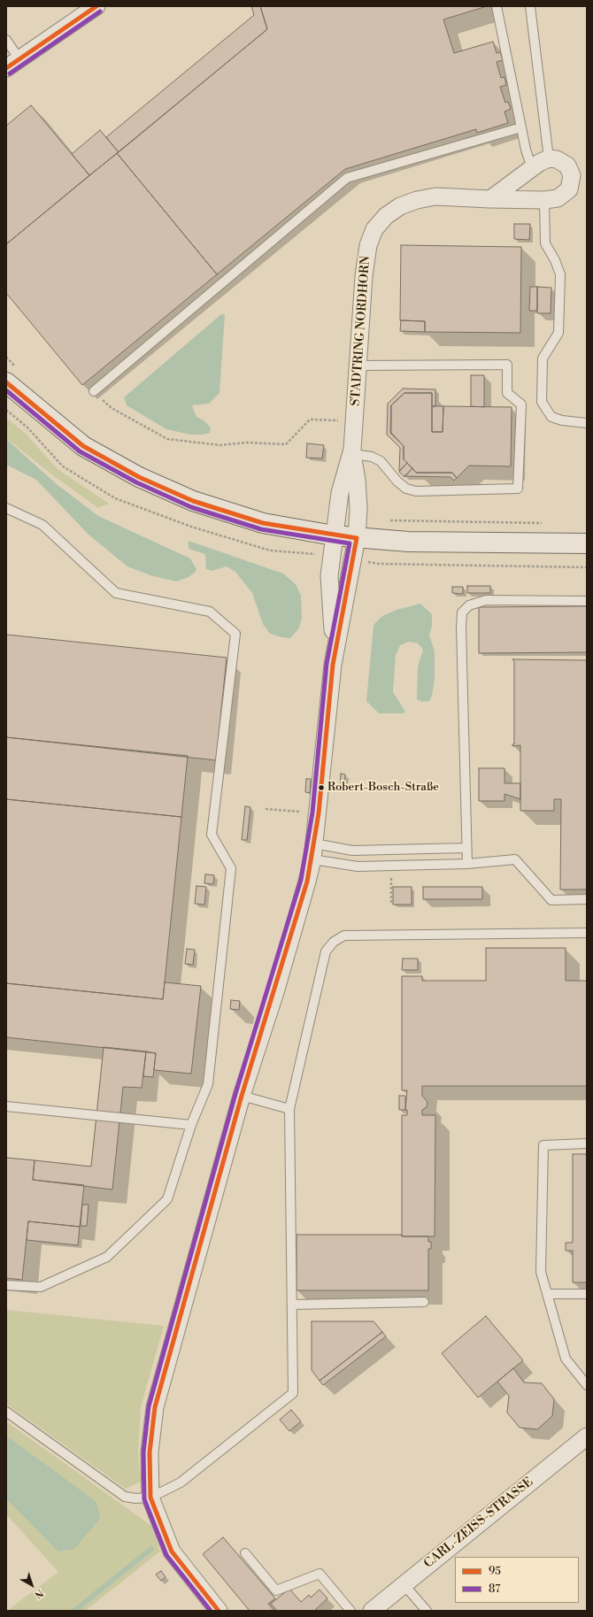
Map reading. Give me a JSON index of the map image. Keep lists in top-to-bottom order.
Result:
{
  "streets": {
    "street": ["STADTRING NORDHORN", "CARL-ZEISS-STRASSE"]
  },
  "places": ["Robert-Bosch-Straße"],
  "lines": ["transit line 95", "transit line 87"],
  "legend": ["95", "87"],
  "north": "bottom right"
}
